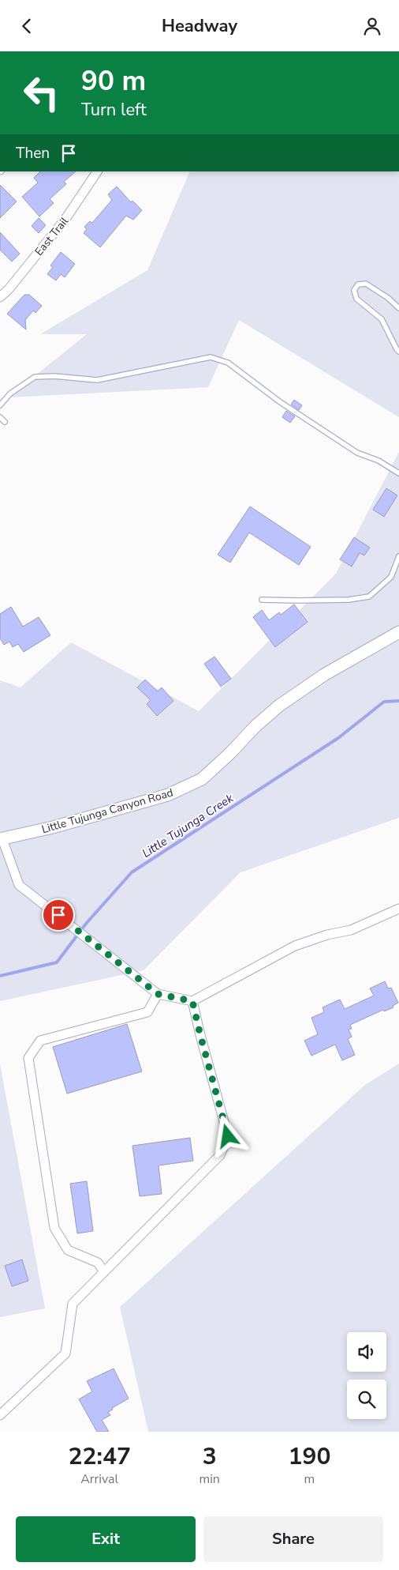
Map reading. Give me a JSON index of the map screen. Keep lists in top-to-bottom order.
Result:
{
  "streets": {
    "main road": ["Little Tujunga Canyon Road"],
    "street": ["East Trail"]
  },
  "water": ["Little Tujunga Creek"],
  "page": {
    "header": "Headway",
    "turn": ["90 m", "Turn left"],
    "then": "Then",
    "eta": [
      "22:47",
      "Arrival",
      "3",
      "min",
      "190",
      "m"
    ],
    "buttons": ["Exit", "Share"]
  }
}
